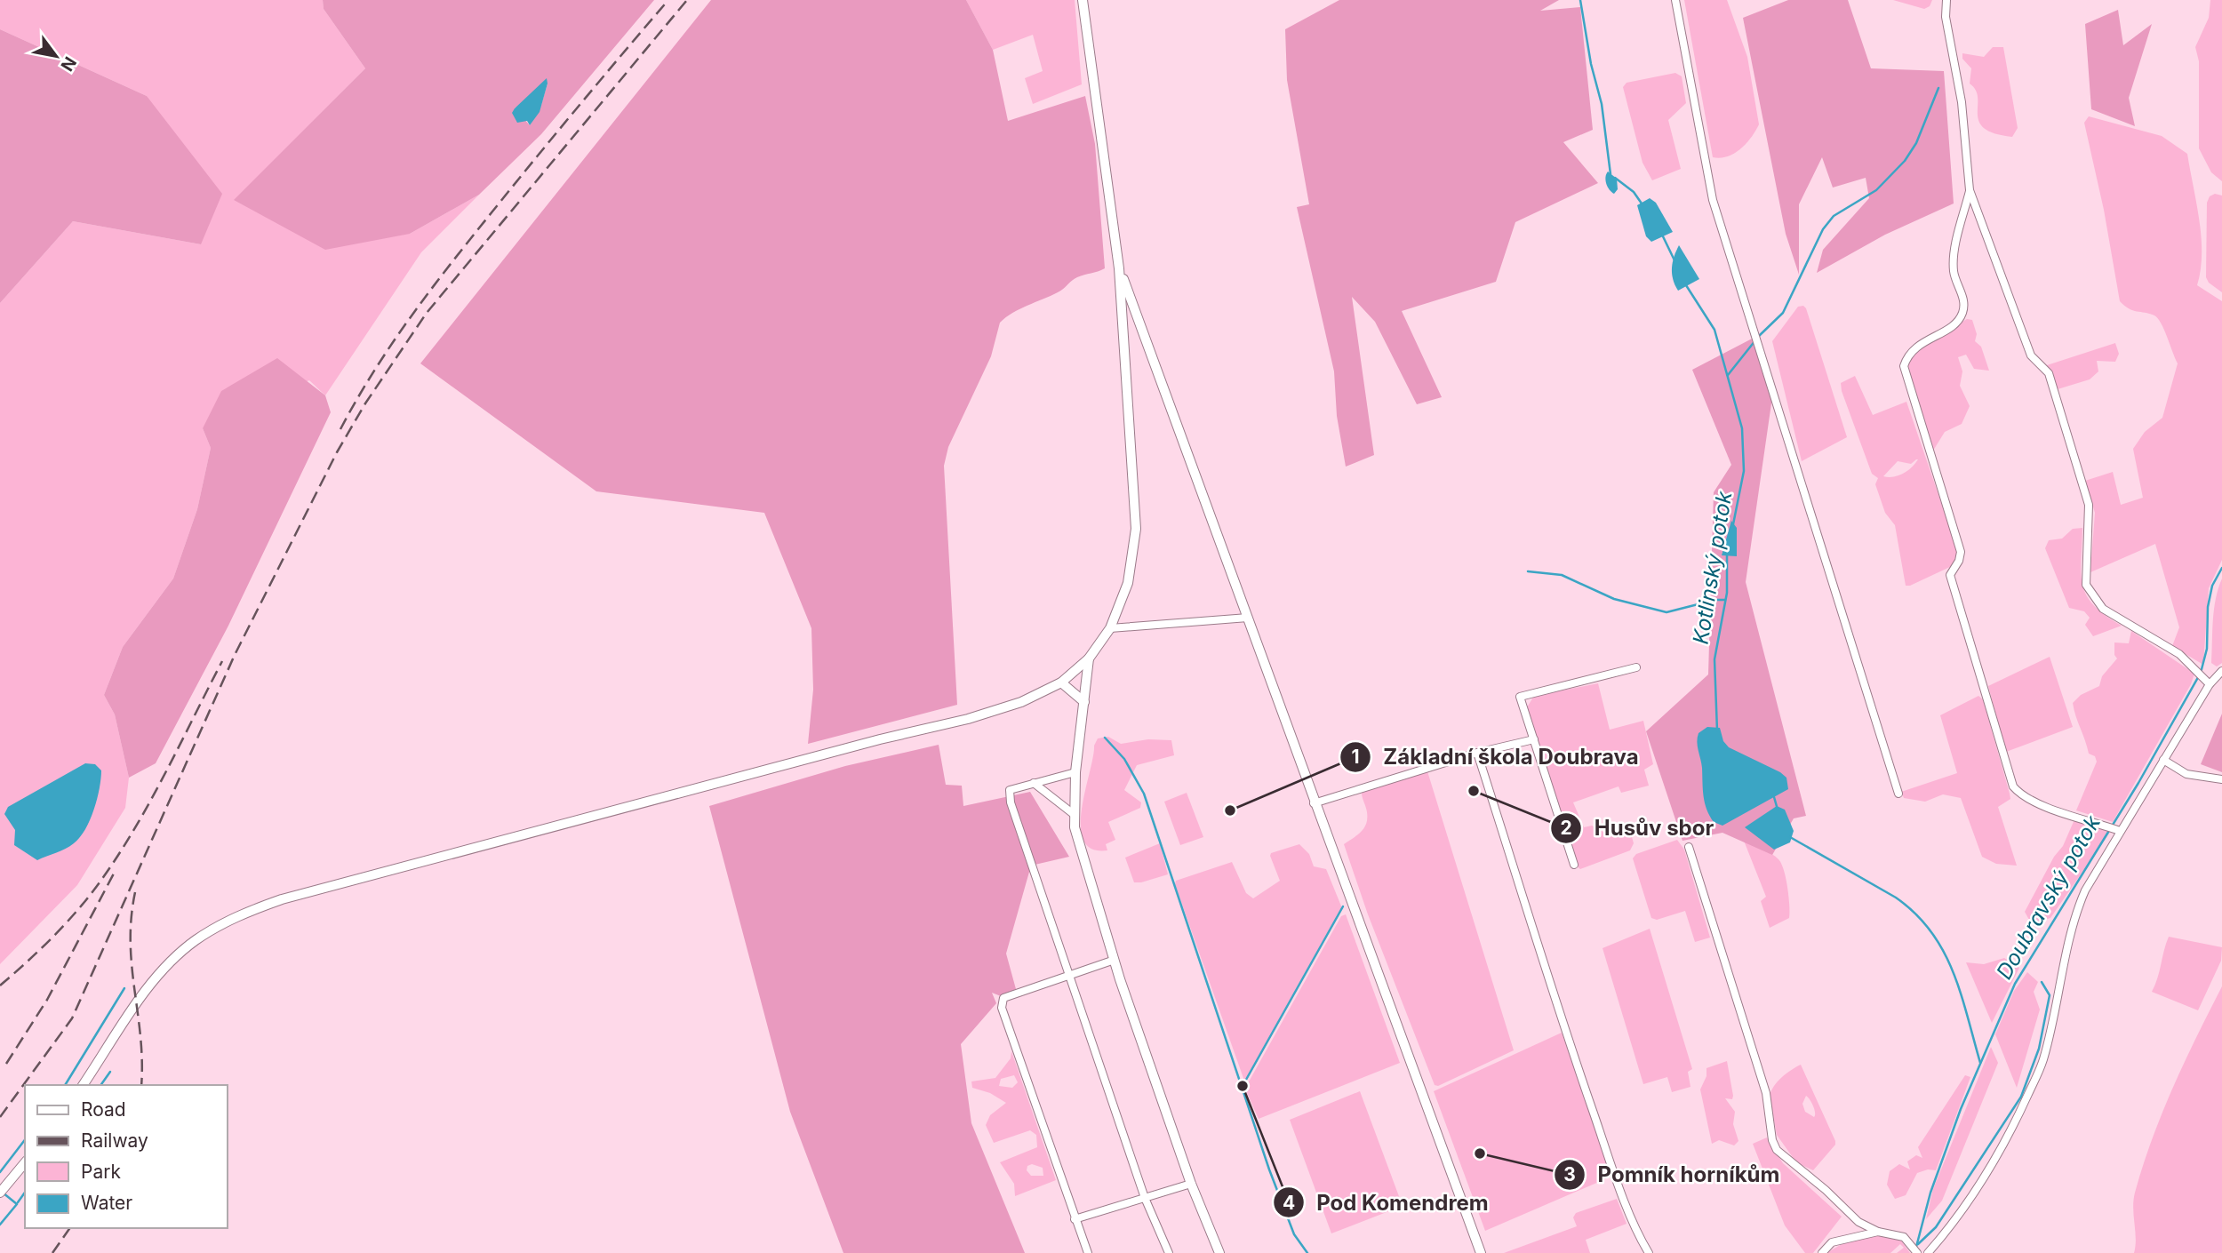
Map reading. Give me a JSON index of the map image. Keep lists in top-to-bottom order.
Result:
{
  "water": ["Kotlinský potok", "Doubravský potok"],
  "places": [
    "Husův sbor",
    "Základní škola Doubrava",
    "Pod Komendrem",
    "Pomník horníkům"
  ],
  "legend": [
    "Road",
    "Railway",
    "Park",
    "Water"
  ],
  "north": "bottom right"
}
